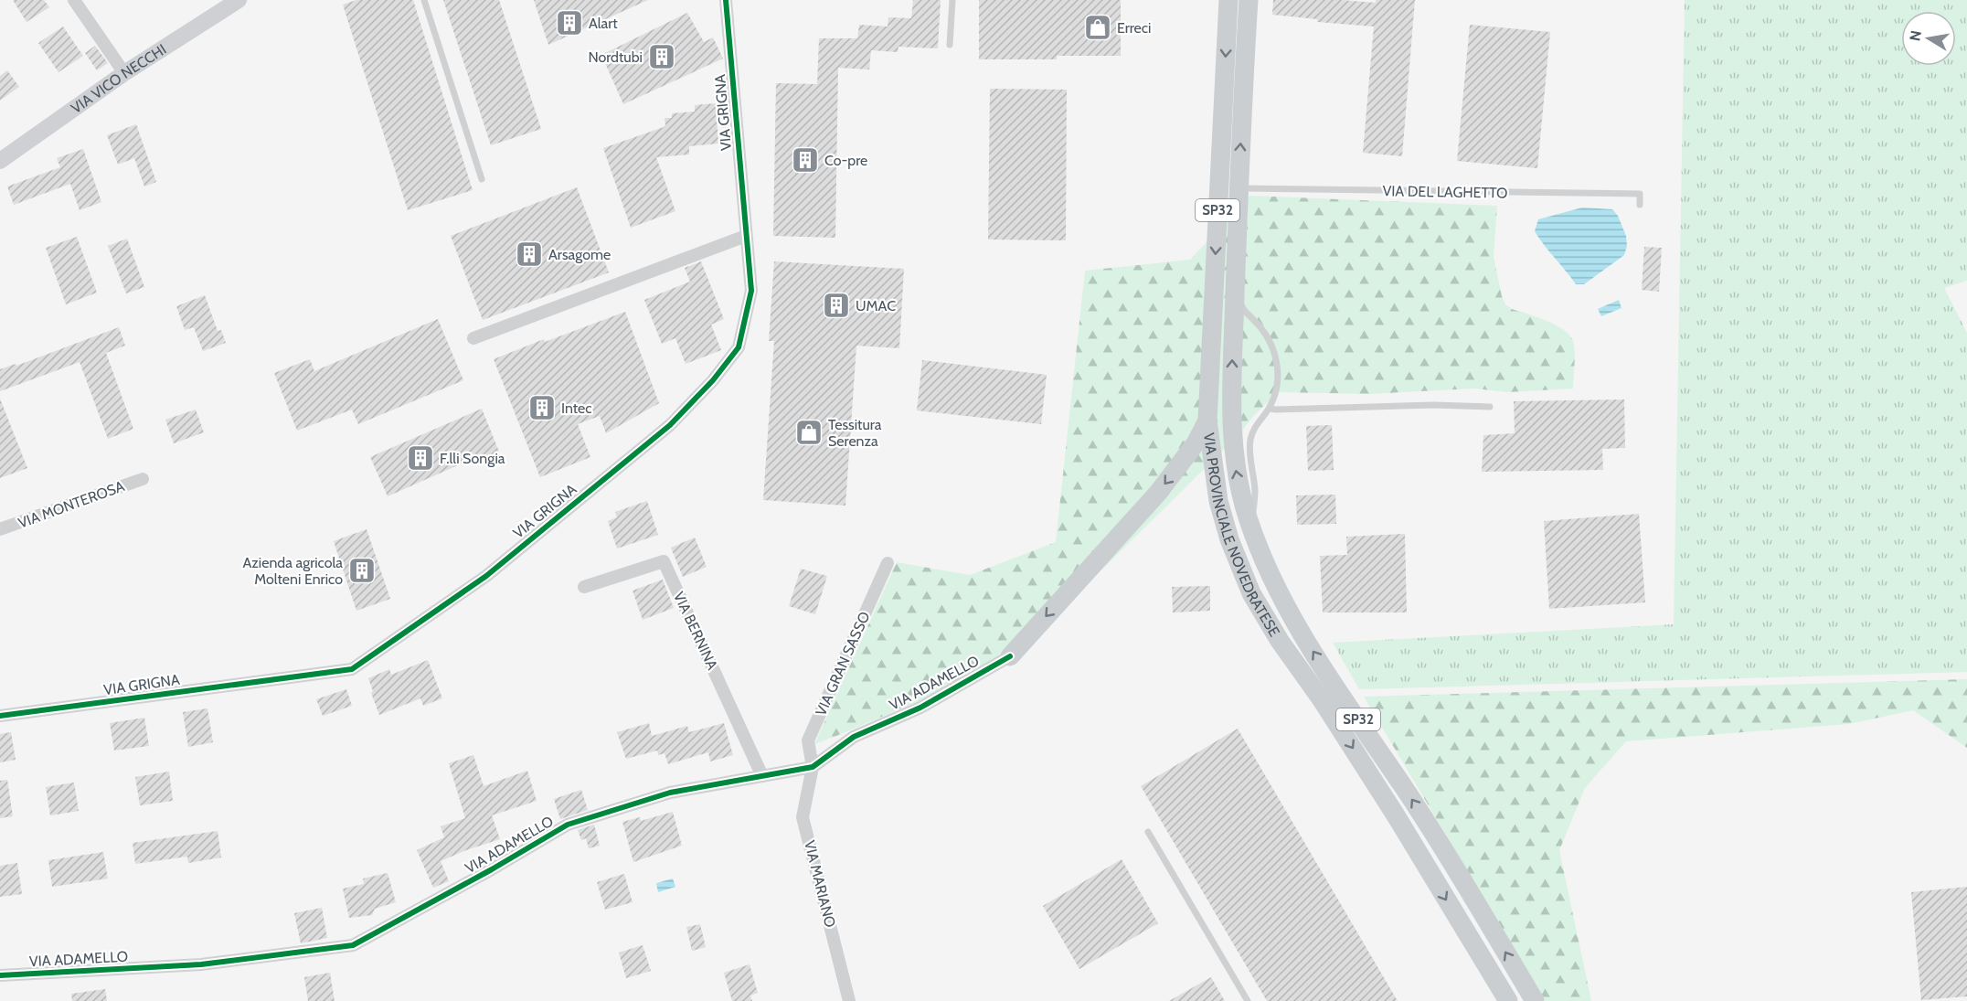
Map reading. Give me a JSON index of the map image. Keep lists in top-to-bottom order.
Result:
{
  "streets": {
    "main road": ["SP32", "VIA PROVINCIALE NOVEDRATESE"],
    "street": [
      "VIA VICO NECCHI",
      "VIA GRIGNA",
      "VIA MONTEROSA",
      "VIA BERNINA",
      "VIA GRAN SASSO",
      "VIA ADAMELLO",
      "VIA MARIANO"
    ],
    "lane": ["VIA DEL LAGHETTO"]
  },
  "crossings": [
    ["VIA DEL LAGHETTO", "VIA PROVINCIALE NOVEDRATESE"],
    ["VIA BERNINA", "VIA ADAMELLO"],
    ["VIA GRAN SASSO", "VIA ADAMELLO"],
    ["VIA GRAN SASSO", "VIA MARIANO"],
    ["VIA ADAMELLO", "VIA MARIANO"]
  ],
  "places": {
    "building": [
      "Alart",
      "Nordtubi",
      "Co-pre",
      "Arsagome",
      "UMAC",
      "Intec",
      "F.lli Songia",
      "Azienda agricola Molteni Enrico"
    ],
    "shop": ["Erreci", "Tessitura Serenza"]
  },
  "north": "left"
}
